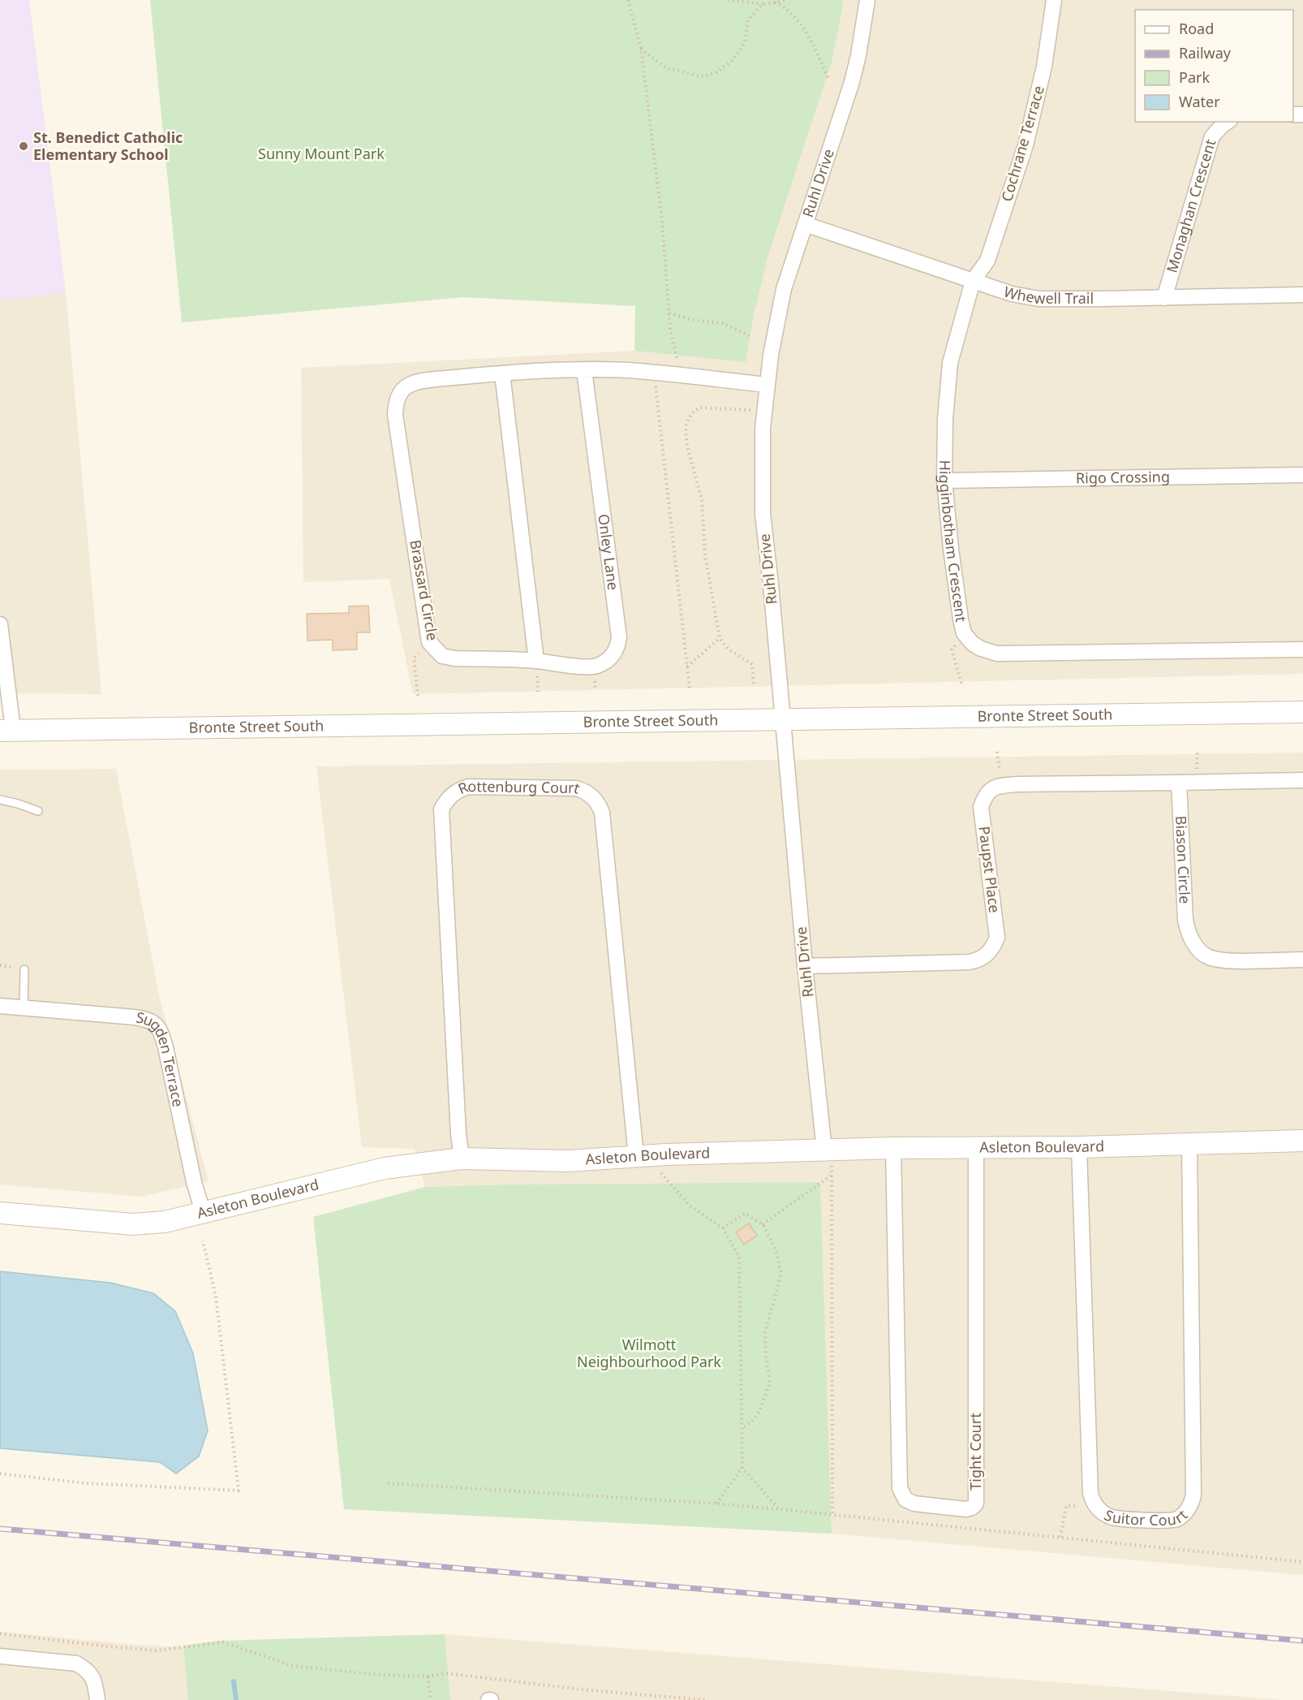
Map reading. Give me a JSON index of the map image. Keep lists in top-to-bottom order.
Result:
{
  "streets": {
    "street": [
      "Cochrane Terrace",
      "Ruhl Drive",
      "Monaghan Crescent",
      "Whewell Trail",
      "Rigo Crossing",
      "Higginbotham Crescent",
      "Onley Lane",
      "Brassard Circle",
      "Bronte Street South",
      "Rottenburg Court",
      "Biason Circle",
      "Paupst Place",
      "Sugden Terrace",
      "Asleton Boulevard",
      "Tight Court",
      "Suitor Court"
    ]
  },
  "crossings": [
    ["Cochrane Terrace", "Whewell Trail"],
    ["Cochrane Terrace", "Higginbotham Crescent"],
    ["Ruhl Drive", "Whewell Trail"],
    ["Ruhl Drive", "Brassard Circle"],
    ["Ruhl Drive", "Bronte Street South"],
    ["Ruhl Drive", "Paupst Place"],
    ["Ruhl Drive", "Asleton Boulevard"],
    ["Monaghan Crescent", "Whewell Trail"],
    ["Whewell Trail", "Higginbotham Crescent"],
    ["Rigo Crossing", "Higginbotham Crescent"],
    ["Onley Lane", "Brassard Circle"],
    ["Rottenburg Court", "Asleton Boulevard"],
    ["Biason Circle", "Paupst Place"],
    ["Sugden Terrace", "Asleton Boulevard"],
    ["Asleton Boulevard", "Tight Court"],
    ["Asleton Boulevard", "Suitor Court"]
  ],
  "parks": ["Sunny Mount Park", "Wilmott Neighbourhood Park"],
  "places": ["St. Benedict Catholic Elementary School"],
  "legend": [
    "Road",
    "Railway",
    "Park",
    "Water"
  ]
}
